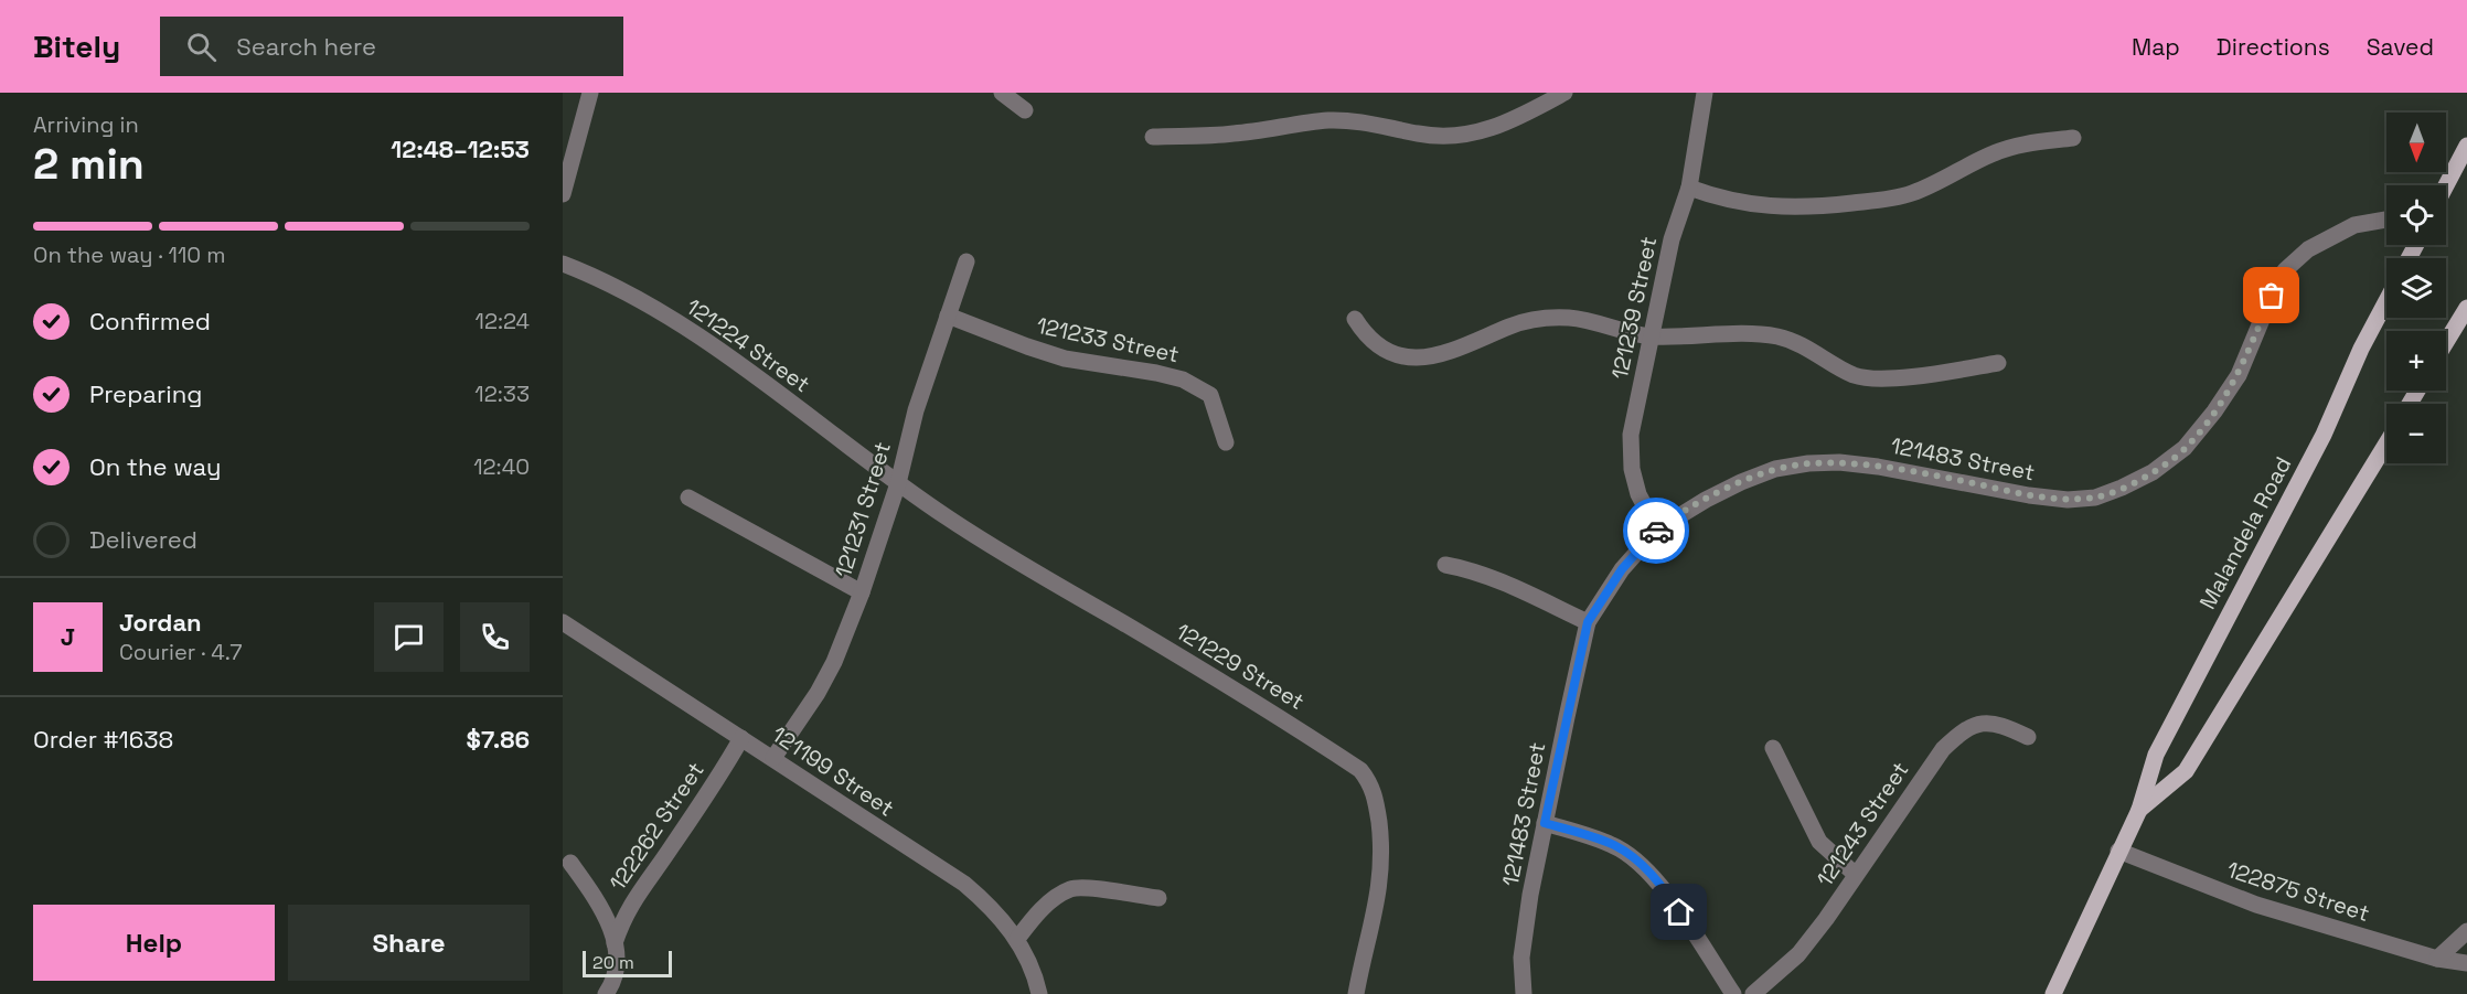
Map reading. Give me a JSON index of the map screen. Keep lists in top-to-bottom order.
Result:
{
  "streets": {
    "main road": ["Malandela Road"],
    "street": [
      "121239 Street",
      "121233 Street",
      "121224 Street",
      "121483 Street",
      "121231 Street",
      "121229 Street",
      "121199 Street",
      "121243 Street",
      "122262 Street",
      "122875 Street"
    ]
  },
  "crossings": [
    ["121239 Street", "121483 Street"],
    ["121233 Street", "121231 Street"],
    ["121224 Street", "121231 Street"],
    ["121224 Street", "121229 Street"],
    ["121231 Street", "121229 Street"],
    ["121231 Street", "121199 Street"],
    ["Malandela Road", "122875 Street"],
    ["121199 Street", "122262 Street"]
  ],
  "scale_bar": "20 m",
  "north": "bottom",
  "page": {
    "header": "Bitely",
    "search": "Search here",
    "nav": ["Map", "Directions", "Saved"],
    "heading": ["2 min", "Arriving in", "12:48–12:53"],
    "panel": [
      "Jordan",
      "Courier · 4.7",
      "Order #1638",
      "$7.86"
    ],
    "map_buttons": ["+", "−"],
    "bar": "On the way · 110 m",
    "list": [
      ["Confirmed", "12:24"],
      ["Preparing", "12:33"],
      ["On the way", "12:40"],
      "Delivered"
    ],
    "round": "J",
    "buttons": ["Help", "Share"],
    "scale": "20 m"
  }
}
